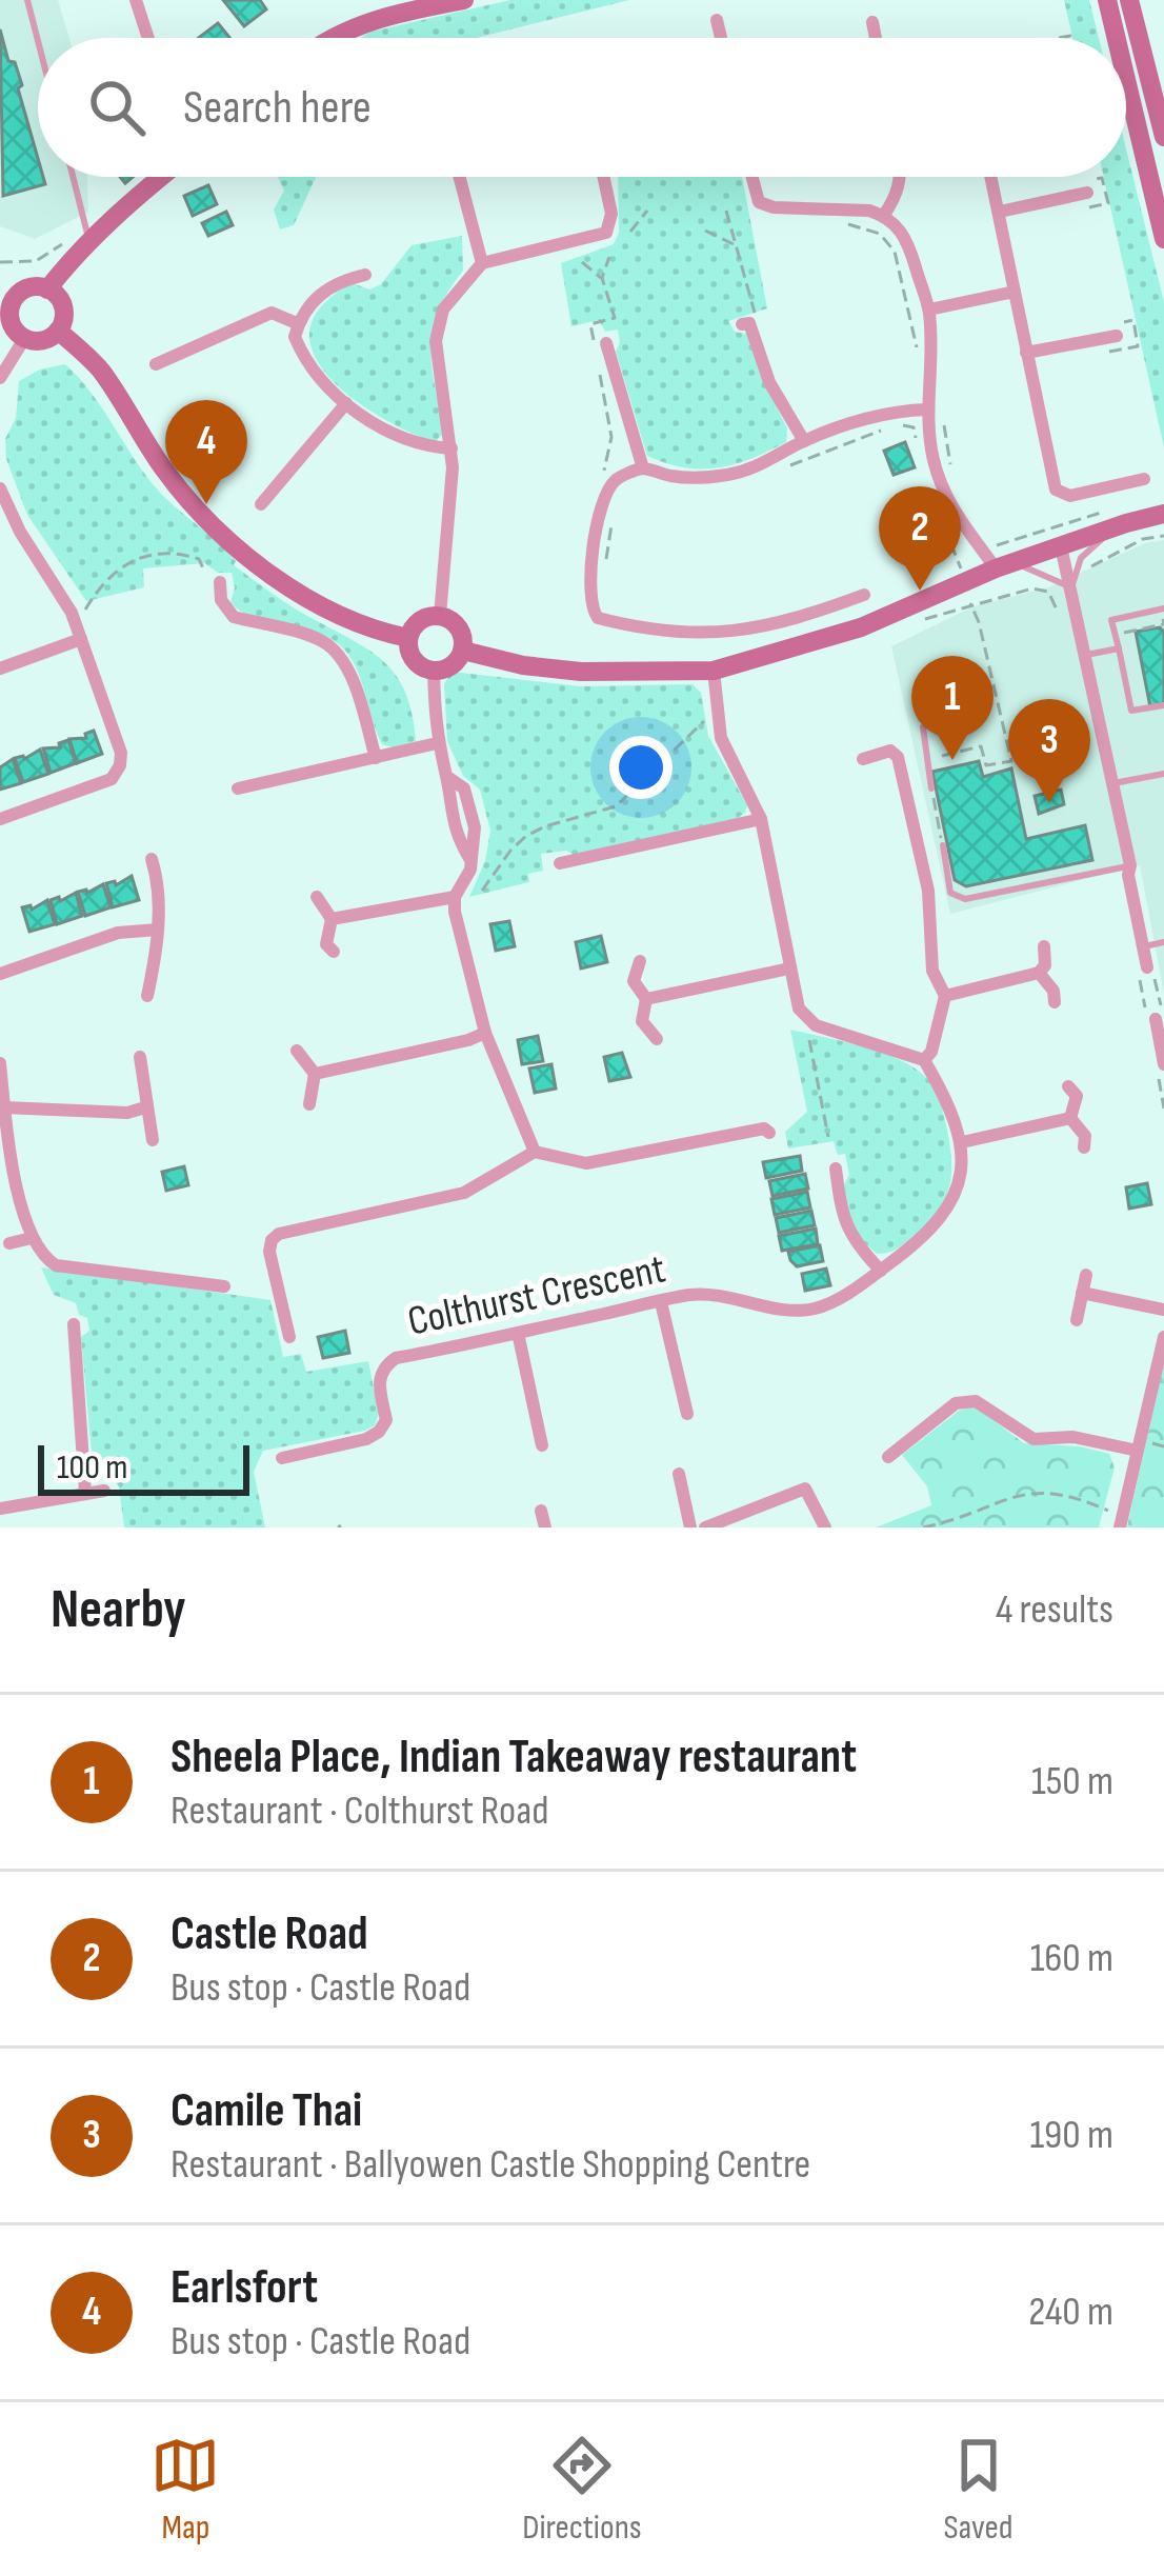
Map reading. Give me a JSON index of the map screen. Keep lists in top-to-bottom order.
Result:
{
  "streets": {
    "street": ["Colthurst Crescent"]
  },
  "scale_bar": "100 m",
  "page": {
    "search": "Search here",
    "pins": [
      "4",
      "2",
      "1",
      "3"
    ],
    "scale": "100 m",
    "heading": ["Nearby", "4 results"],
    "list": [
      {
        "mark": "1",
        "name": "Sheela Place, Indian Takeaway restaurant",
        "note": "Restaurant · Colthurst Road",
        "value": "150 m"
      },
      {
        "mark": "2",
        "name": "Castle Road",
        "note": "Bus stop · Castle Road",
        "value": "160 m"
      },
      {
        "mark": "3",
        "name": "Camile Thai",
        "note": "Restaurant · Ballyowen Castle Shopping Centre",
        "value": "190 m"
      },
      {
        "mark": "4",
        "name": "Earlsfort",
        "note": "Bus stop · Castle Road",
        "value": "240 m"
      }
    ],
    "nav": ["Map", "Directions", "Saved"]
  }
}
